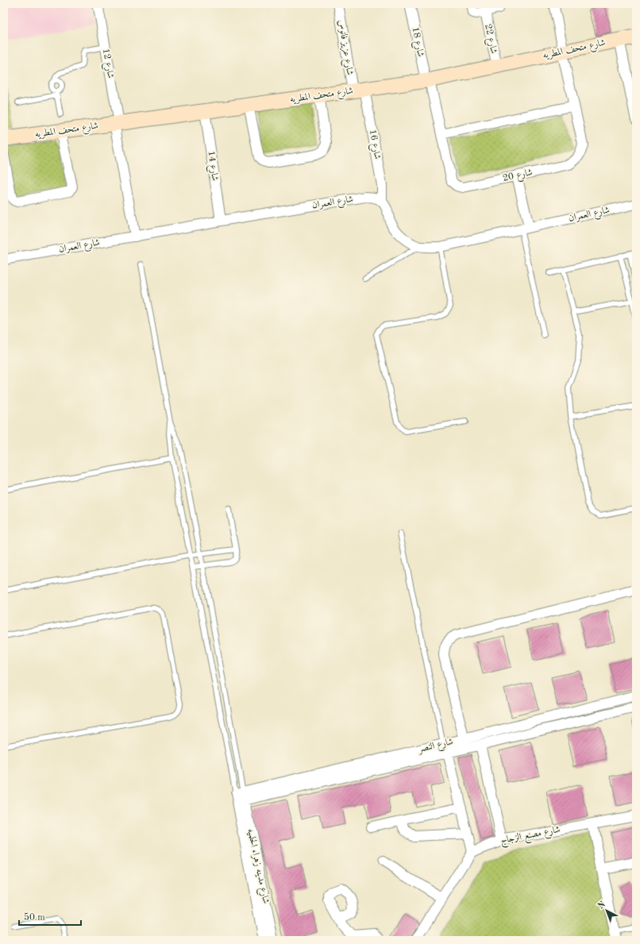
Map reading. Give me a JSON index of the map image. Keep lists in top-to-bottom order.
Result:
{
  "streets": {
    "street": [
      "شارع 22",
      "شارع 18",
      "شارع عزيز فانوس",
      "شارع متحف المطريه",
      "شارع 12",
      "شارع 16",
      "شارع 14",
      "شارع 20",
      "شارع العمران",
      "شارع النصر",
      "شارع مصنع الزجاج",
      "شارع مدينه زهراء الحلميه"
    ]
  },
  "crossings": [
    ["شارع 22", "شارع متحف المطريه"],
    ["شارع 18", "شارع متحف المطريه"],
    ["شارع 18", "شارع 20"],
    ["شارع عزيز فانوس", "شارع متحف المطريه"],
    ["شارع عزيز فانوس", "شارع 16"],
    ["شارع متحف المطريه", "شارع 12"],
    ["شارع متحف المطريه", "شارع 16"],
    ["شارع متحف المطريه", "شارع 14"],
    ["شارع متحف المطريه", "شارع 20"],
    ["شارع 12", "شارع العمران"],
    ["شارع 16", "شارع العمران"],
    ["شارع 14", "شارع العمران"],
    ["شارع النصر", "شارع مدينه زهراء الحلميه"]
  ],
  "scale_bar": "50 m",
  "north": "top left"
}
